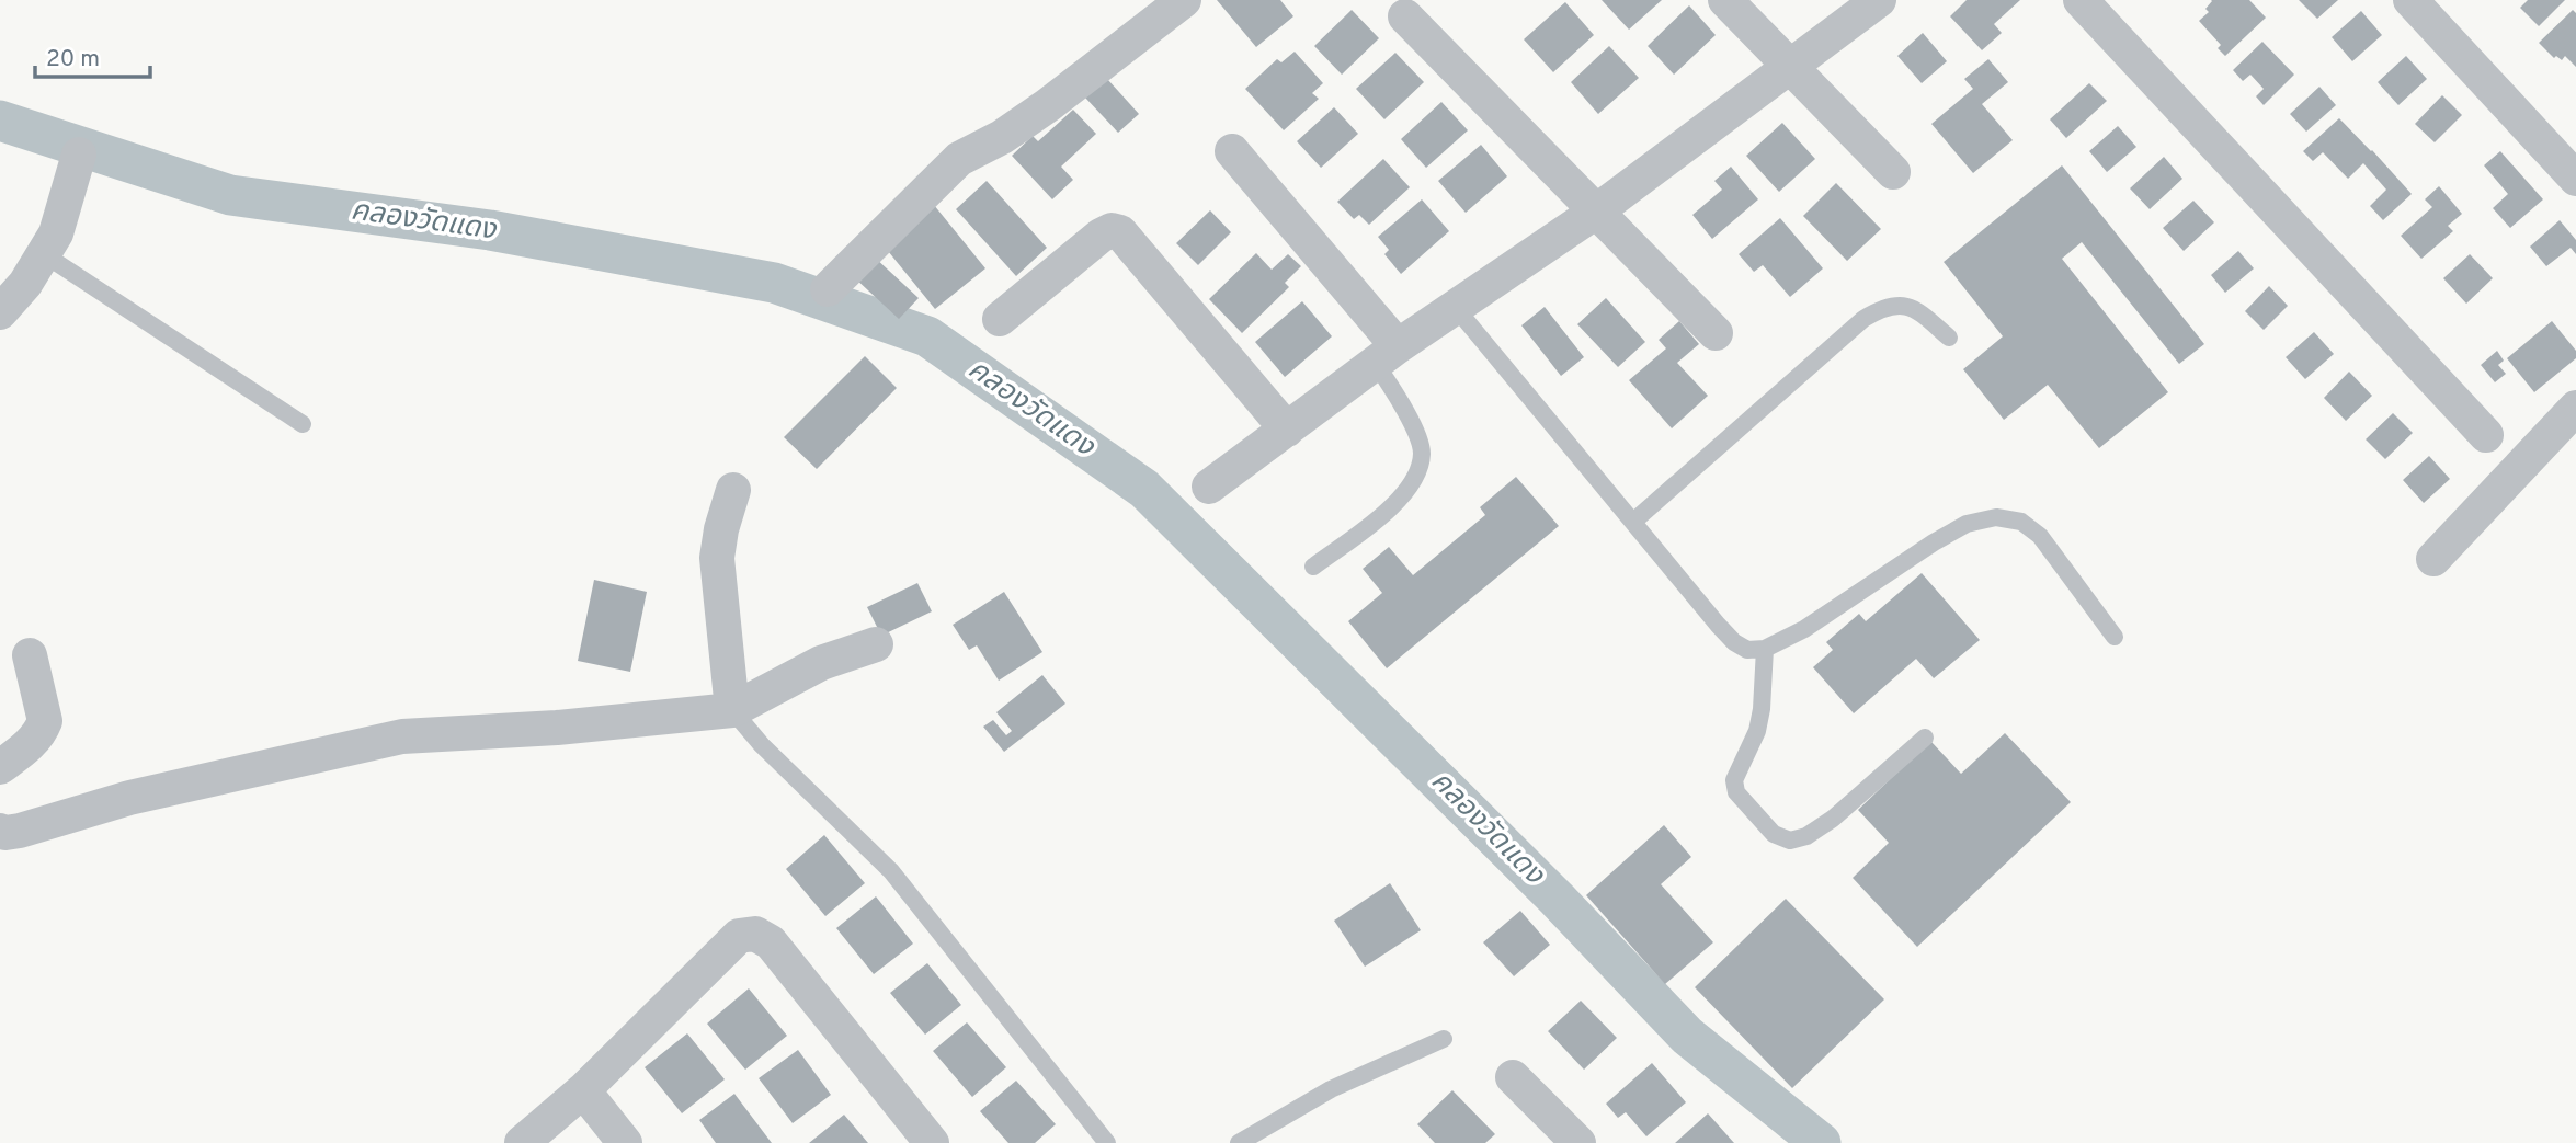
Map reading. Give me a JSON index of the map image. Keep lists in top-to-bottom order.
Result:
{
  "water": ["คลองวัดแดง"],
  "scale_bar": "20 m"
}
